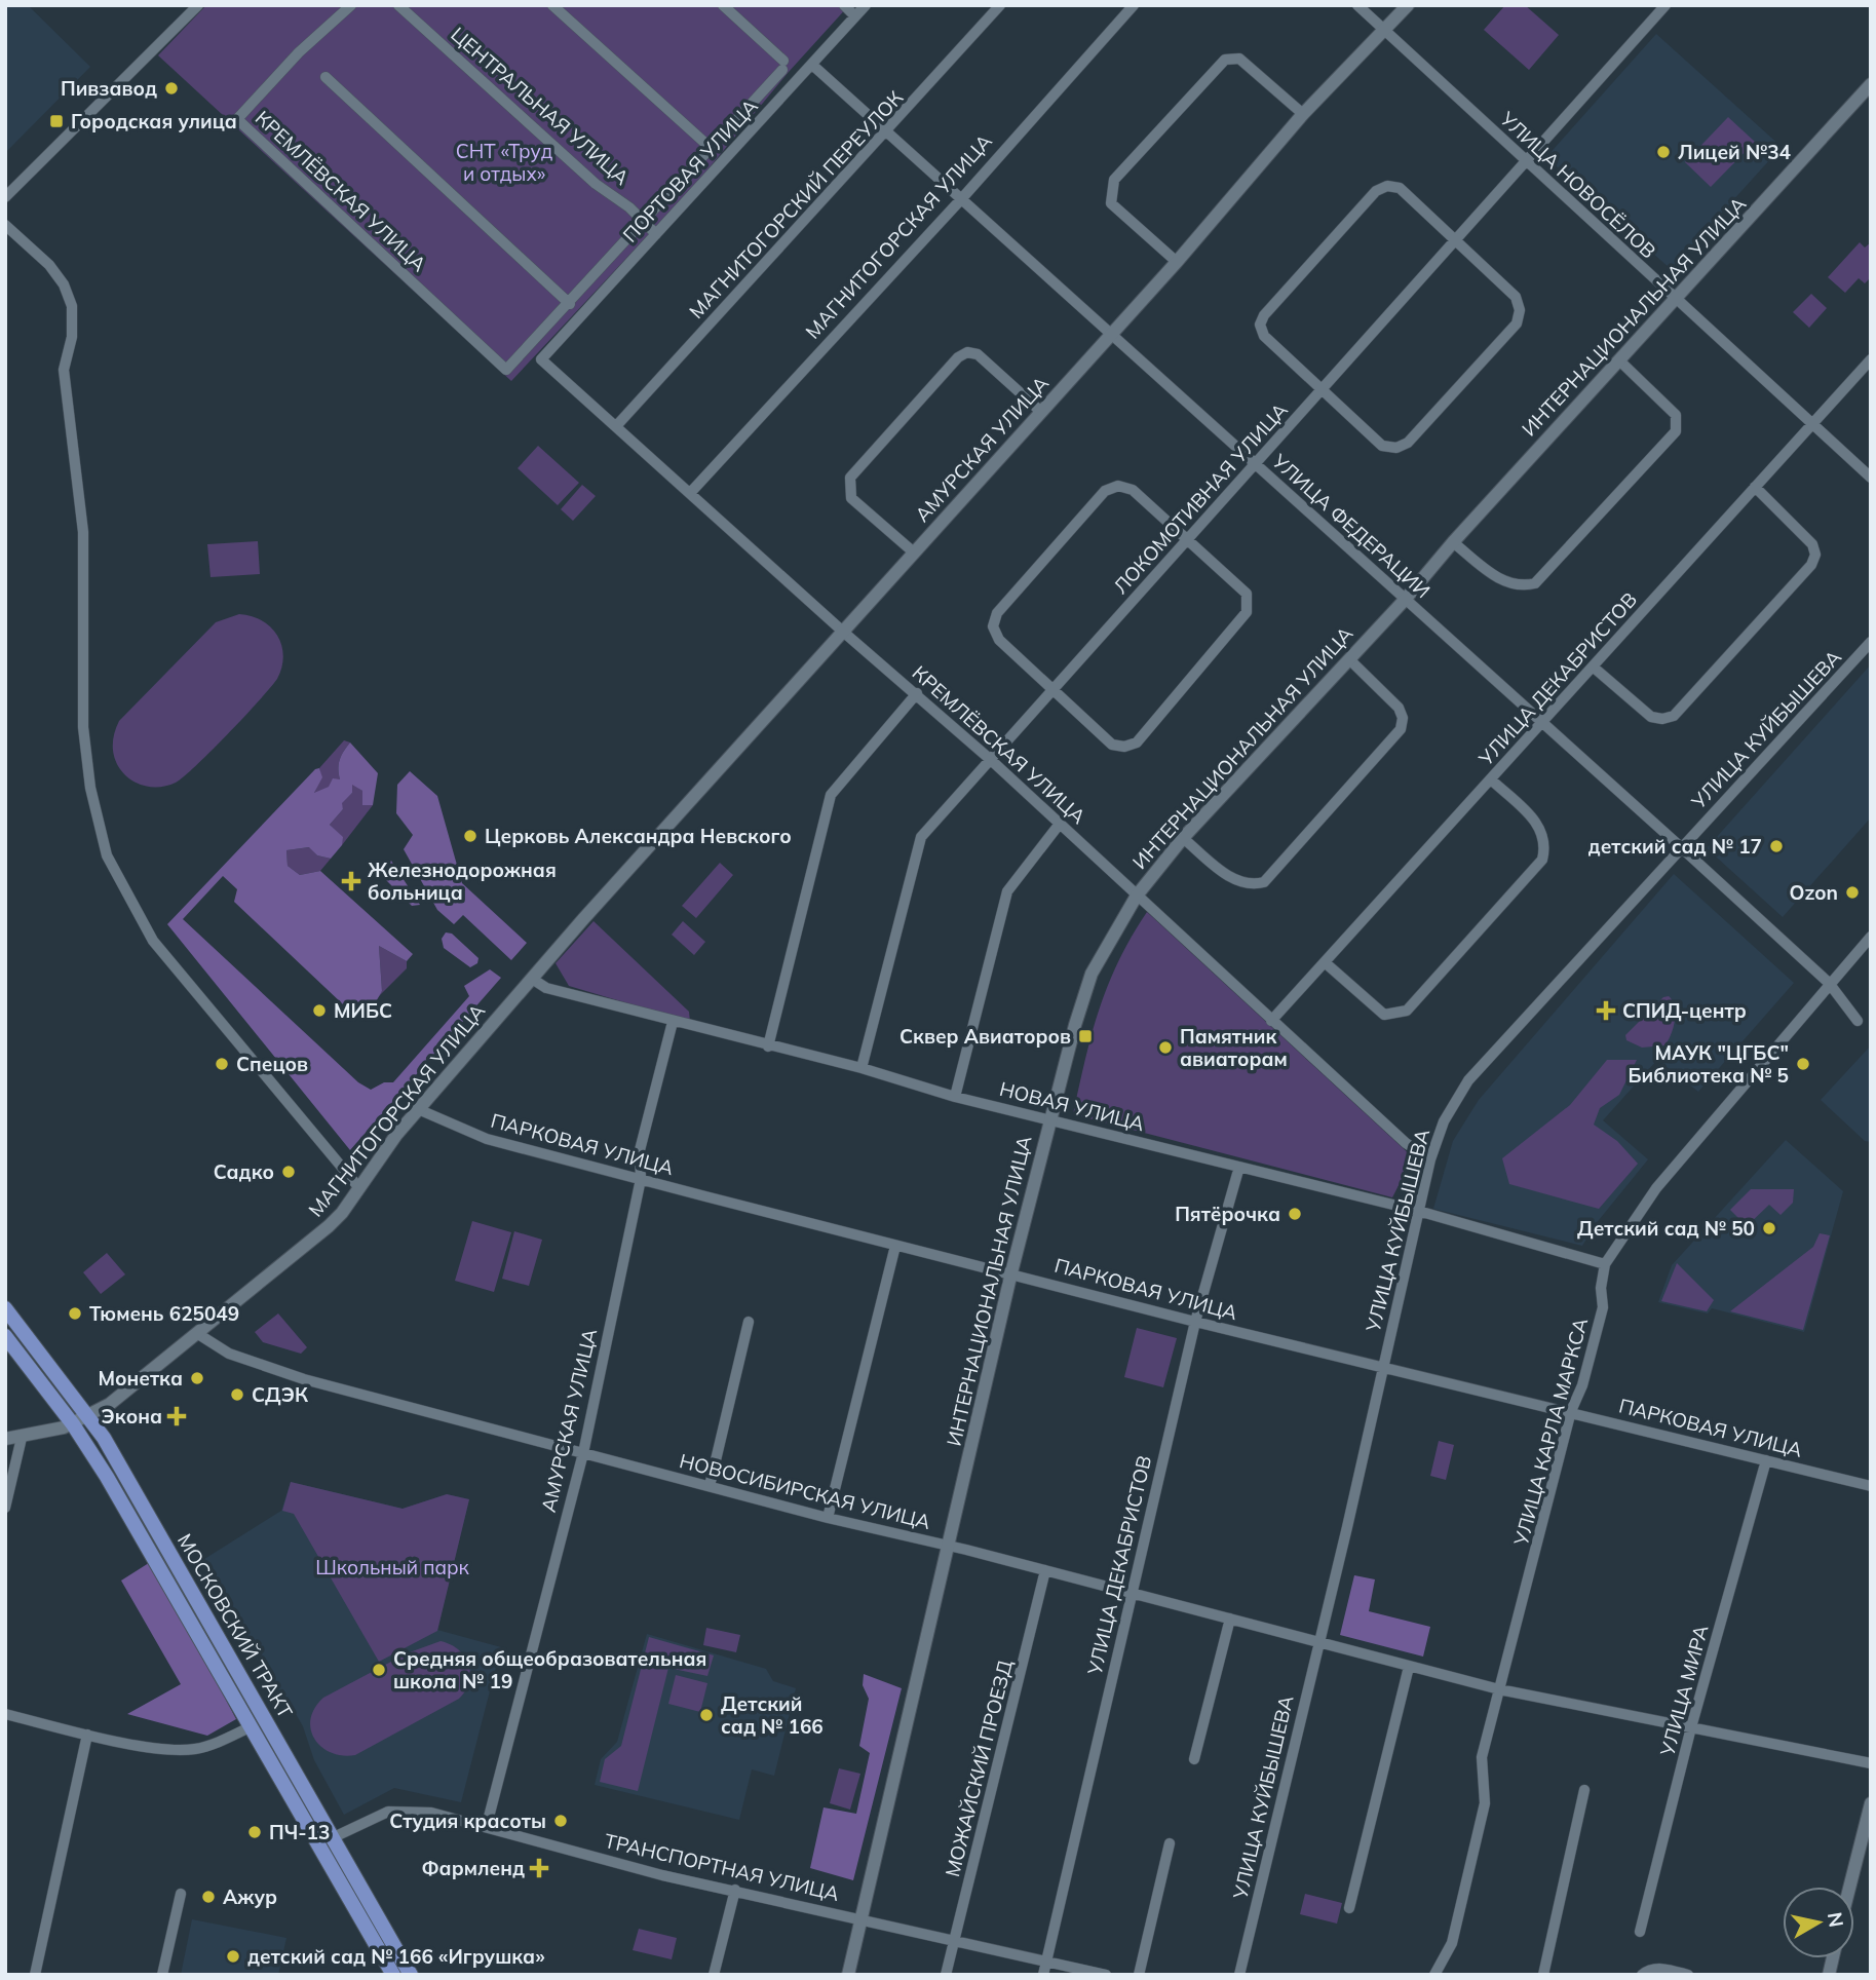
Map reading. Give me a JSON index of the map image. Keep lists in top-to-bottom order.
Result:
{
  "streets": {
    "main road": ["МОСКОВСКИЙ ТРАКТ"],
    "street": [
      "ЦЕНТРАЛЬНАЯ УЛИЦА",
      "ПОРТОВАЯ УЛИЦА",
      "УЛИЦА НОВОСЁЛОВ",
      "КРЕМЛЁВСКАЯ УЛИЦА",
      "МАГНИТОГОРСКИЙ ПЕРЕУЛОК",
      "МАГНИТОГОРСКАЯ УЛИЦА",
      "ИНТЕРНАЦИОНАЛЬНАЯ УЛИЦА",
      "АМУРСКАЯ УЛИЦА",
      "ЛОКОМОТИВНАЯ УЛИЦА",
      "УЛИЦА ФЕДЕРАЦИИ",
      "УЛИЦА ДЕКАБРИСТОВ",
      "УЛИЦА КУЙБЫШЕВА",
      "НОВАЯ УЛИЦА",
      "ПАРКОВАЯ УЛИЦА",
      "УЛИЦА КАРЛА МАРКСА",
      "НОВОСИБИРСКАЯ УЛИЦА",
      "УЛИЦА МИРА",
      "МОЖАЙСКИЙ ПРОЕЗД",
      "ТРАНСПОРТНАЯ УЛИЦА"
    ]
  },
  "crossings": [
    ["ЦЕНТРАЛЬНАЯ УЛИЦА", "ПОРТОВАЯ УЛИЦА"],
    ["ПОРТОВАЯ УЛИЦА", "КРЕМЛЁВСКАЯ УЛИЦА"],
    ["ПОРТОВАЯ УЛИЦА", "УЛИЦА ФЕДЕРАЦИИ"],
    ["УЛИЦА НОВОСЁЛОВ", "ИНТЕРНАЦИОНАЛЬНАЯ УЛИЦА"],
    ["УЛИЦА НОВОСЁЛОВ", "АМУРСКАЯ УЛИЦА"],
    ["УЛИЦА НОВОСЁЛОВ", "ЛОКОМОТИВНАЯ УЛИЦА"],
    ["УЛИЦА НОВОСЁЛОВ", "УЛИЦА ДЕКАБРИСТОВ"],
    ["КРЕМЛЁВСКАЯ УЛИЦА", "МАГНИТОГОРСКИЙ ПЕРЕУЛОК"],
    ["КРЕМЛЁВСКАЯ УЛИЦА", "МАГНИТОГОРСКАЯ УЛИЦА"],
    ["КРЕМЛЁВСКАЯ УЛИЦА", "ИНТЕРНАЦИОНАЛЬНАЯ УЛИЦА"],
    ["КРЕМЛЁВСКАЯ УЛИЦА", "АМУРСКАЯ УЛИЦА"],
    ["КРЕМЛЁВСКАЯ УЛИЦА", "ЛОКОМОТИВНАЯ УЛИЦА"],
    ["КРЕМЛЁВСКАЯ УЛИЦА", "УЛИЦА ДЕКАБРИСТОВ"],
    ["КРЕМЛЁВСКАЯ УЛИЦА", "УЛИЦА КУЙБЫШЕВА"],
    ["МАГНИТОГОРСКИЙ ПЕРЕУЛОК", "УЛИЦА ФЕДЕРАЦИИ"],
    ["МАГНИТОГОРСКАЯ УЛИЦА", "АМУРСКАЯ УЛИЦА"],
    ["МАГНИТОГОРСКАЯ УЛИЦА", "УЛИЦА ФЕДЕРАЦИИ"],
    ["МАГНИТОГОРСКАЯ УЛИЦА", "НОВАЯ УЛИЦА"],
    ["МАГНИТОГОРСКАЯ УЛИЦА", "ПАРКОВАЯ УЛИЦА"],
    ["МАГНИТОГОРСКАЯ УЛИЦА", "НОВОСИБИРСКАЯ УЛИЦА"],
    ["МАГНИТОГОРСКАЯ УЛИЦА", "МОСКОВСКИЙ ТРАКТ"],
    ["ИНТЕРНАЦИОНАЛЬНАЯ УЛИЦА", "УЛИЦА ФЕДЕРАЦИИ"],
    ["ИНТЕРНАЦИОНАЛЬНАЯ УЛИЦА", "НОВАЯ УЛИЦА"],
    ["ИНТЕРНАЦИОНАЛЬНАЯ УЛИЦА", "ПАРКОВАЯ УЛИЦА"],
    ["ИНТЕРНАЦИОНАЛЬНАЯ УЛИЦА", "НОВОСИБИРСКАЯ УЛИЦА"],
    ["ИНТЕРНАЦИОНАЛЬНАЯ УЛИЦА", "ТРАНСПОРТНАЯ УЛИЦА"],
    ["АМУРСКАЯ УЛИЦА", "УЛИЦА ФЕДЕРАЦИИ"],
    ["АМУРСКАЯ УЛИЦА", "НОВАЯ УЛИЦА"],
    ["АМУРСКАЯ УЛИЦА", "ПАРКОВАЯ УЛИЦА"],
    ["АМУРСКАЯ УЛИЦА", "НОВОСИБИРСКАЯ УЛИЦА"],
    ["АМУРСКАЯ УЛИЦА", "ТРАНСПОРТНАЯ УЛИЦА"],
    ["ЛОКОМОТИВНАЯ УЛИЦА", "УЛИЦА ФЕДЕРАЦИИ"],
    ["ЛОКОМОТИВНАЯ УЛИЦА", "НОВАЯ УЛИЦА"],
    ["УЛИЦА ФЕДЕРАЦИИ", "УЛИЦА ДЕКАБРИСТОВ"],
    ["УЛИЦА ФЕДЕРАЦИИ", "УЛИЦА КУЙБЫШЕВА"],
    ["УЛИЦА ФЕДЕРАЦИИ", "УЛИЦА КАРЛА МАРКСА"],
    ["УЛИЦА ДЕКАБРИСТОВ", "НОВАЯ УЛИЦА"],
    ["УЛИЦА ДЕКАБРИСТОВ", "ПАРКОВАЯ УЛИЦА"],
    ["УЛИЦА ДЕКАБРИСТОВ", "НОВОСИБИРСКАЯ УЛИЦА"],
    ["УЛИЦА ДЕКАБРИСТОВ", "ТРАНСПОРТНАЯ УЛИЦА"],
    ["УЛИЦА КУЙБЫШЕВА", "НОВАЯ УЛИЦА"],
    ["УЛИЦА КУЙБЫШЕВА", "ПАРКОВАЯ УЛИЦА"],
    ["УЛИЦА КУЙБЫШЕВА", "НОВОСИБИРСКАЯ УЛИЦА"],
    ["НОВАЯ УЛИЦА", "УЛИЦА КАРЛА МАРКСА"],
    ["ПАРКОВАЯ УЛИЦА", "УЛИЦА КАРЛА МАРКСА"],
    ["ПАРКОВАЯ УЛИЦА", "УЛИЦА МИРА"],
    ["УЛИЦА КАРЛА МАРКСА", "НОВОСИБИРСКАЯ УЛИЦА"],
    ["НОВОСИБИРСКАЯ УЛИЦА", "УЛИЦА МИРА"],
    ["НОВОСИБИРСКАЯ УЛИЦА", "МОЖАЙСКИЙ ПРОЕЗД"],
    ["МОСКОВСКИЙ ТРАКТ", "ТРАНСПОРТНАЯ УЛИЦА"],
    ["МОЖАЙСКИЙ ПРОЕЗД", "ТРАНСПОРТНАЯ УЛИЦА"]
  ],
  "parks": ["СНТ «Труд и отдых»", "Школьный парк"],
  "places": {
    "other": [
      "Пивзавод",
      "Лицей №34",
      "Церковь Александра Невского",
      "детский сад № 17",
      "Ozon",
      "МИБС",
      "Памятник авиаторам",
      "Спецов",
      "МАУК \"ЦГБС\" Библиотека № 5",
      "Садко",
      "Пятёрочка",
      "Детский сад № 50",
      "Тюмень 625049",
      "Монетка",
      "СДЭК",
      "Средняя общеобразовательная школа № 19",
      "Детский сад № 166",
      "Студия красоты",
      "ПЧ-13",
      "Ажур",
      "детский сад № 166 «Игрушка»"
    ],
    "transit": ["Городская улица", "Сквер Авиаторов"],
    "health": [
      "Железнодорожная больница",
      "СПИД-центр",
      "Экона",
      "Фармленд"
    ]
  },
  "north": "right"
}
